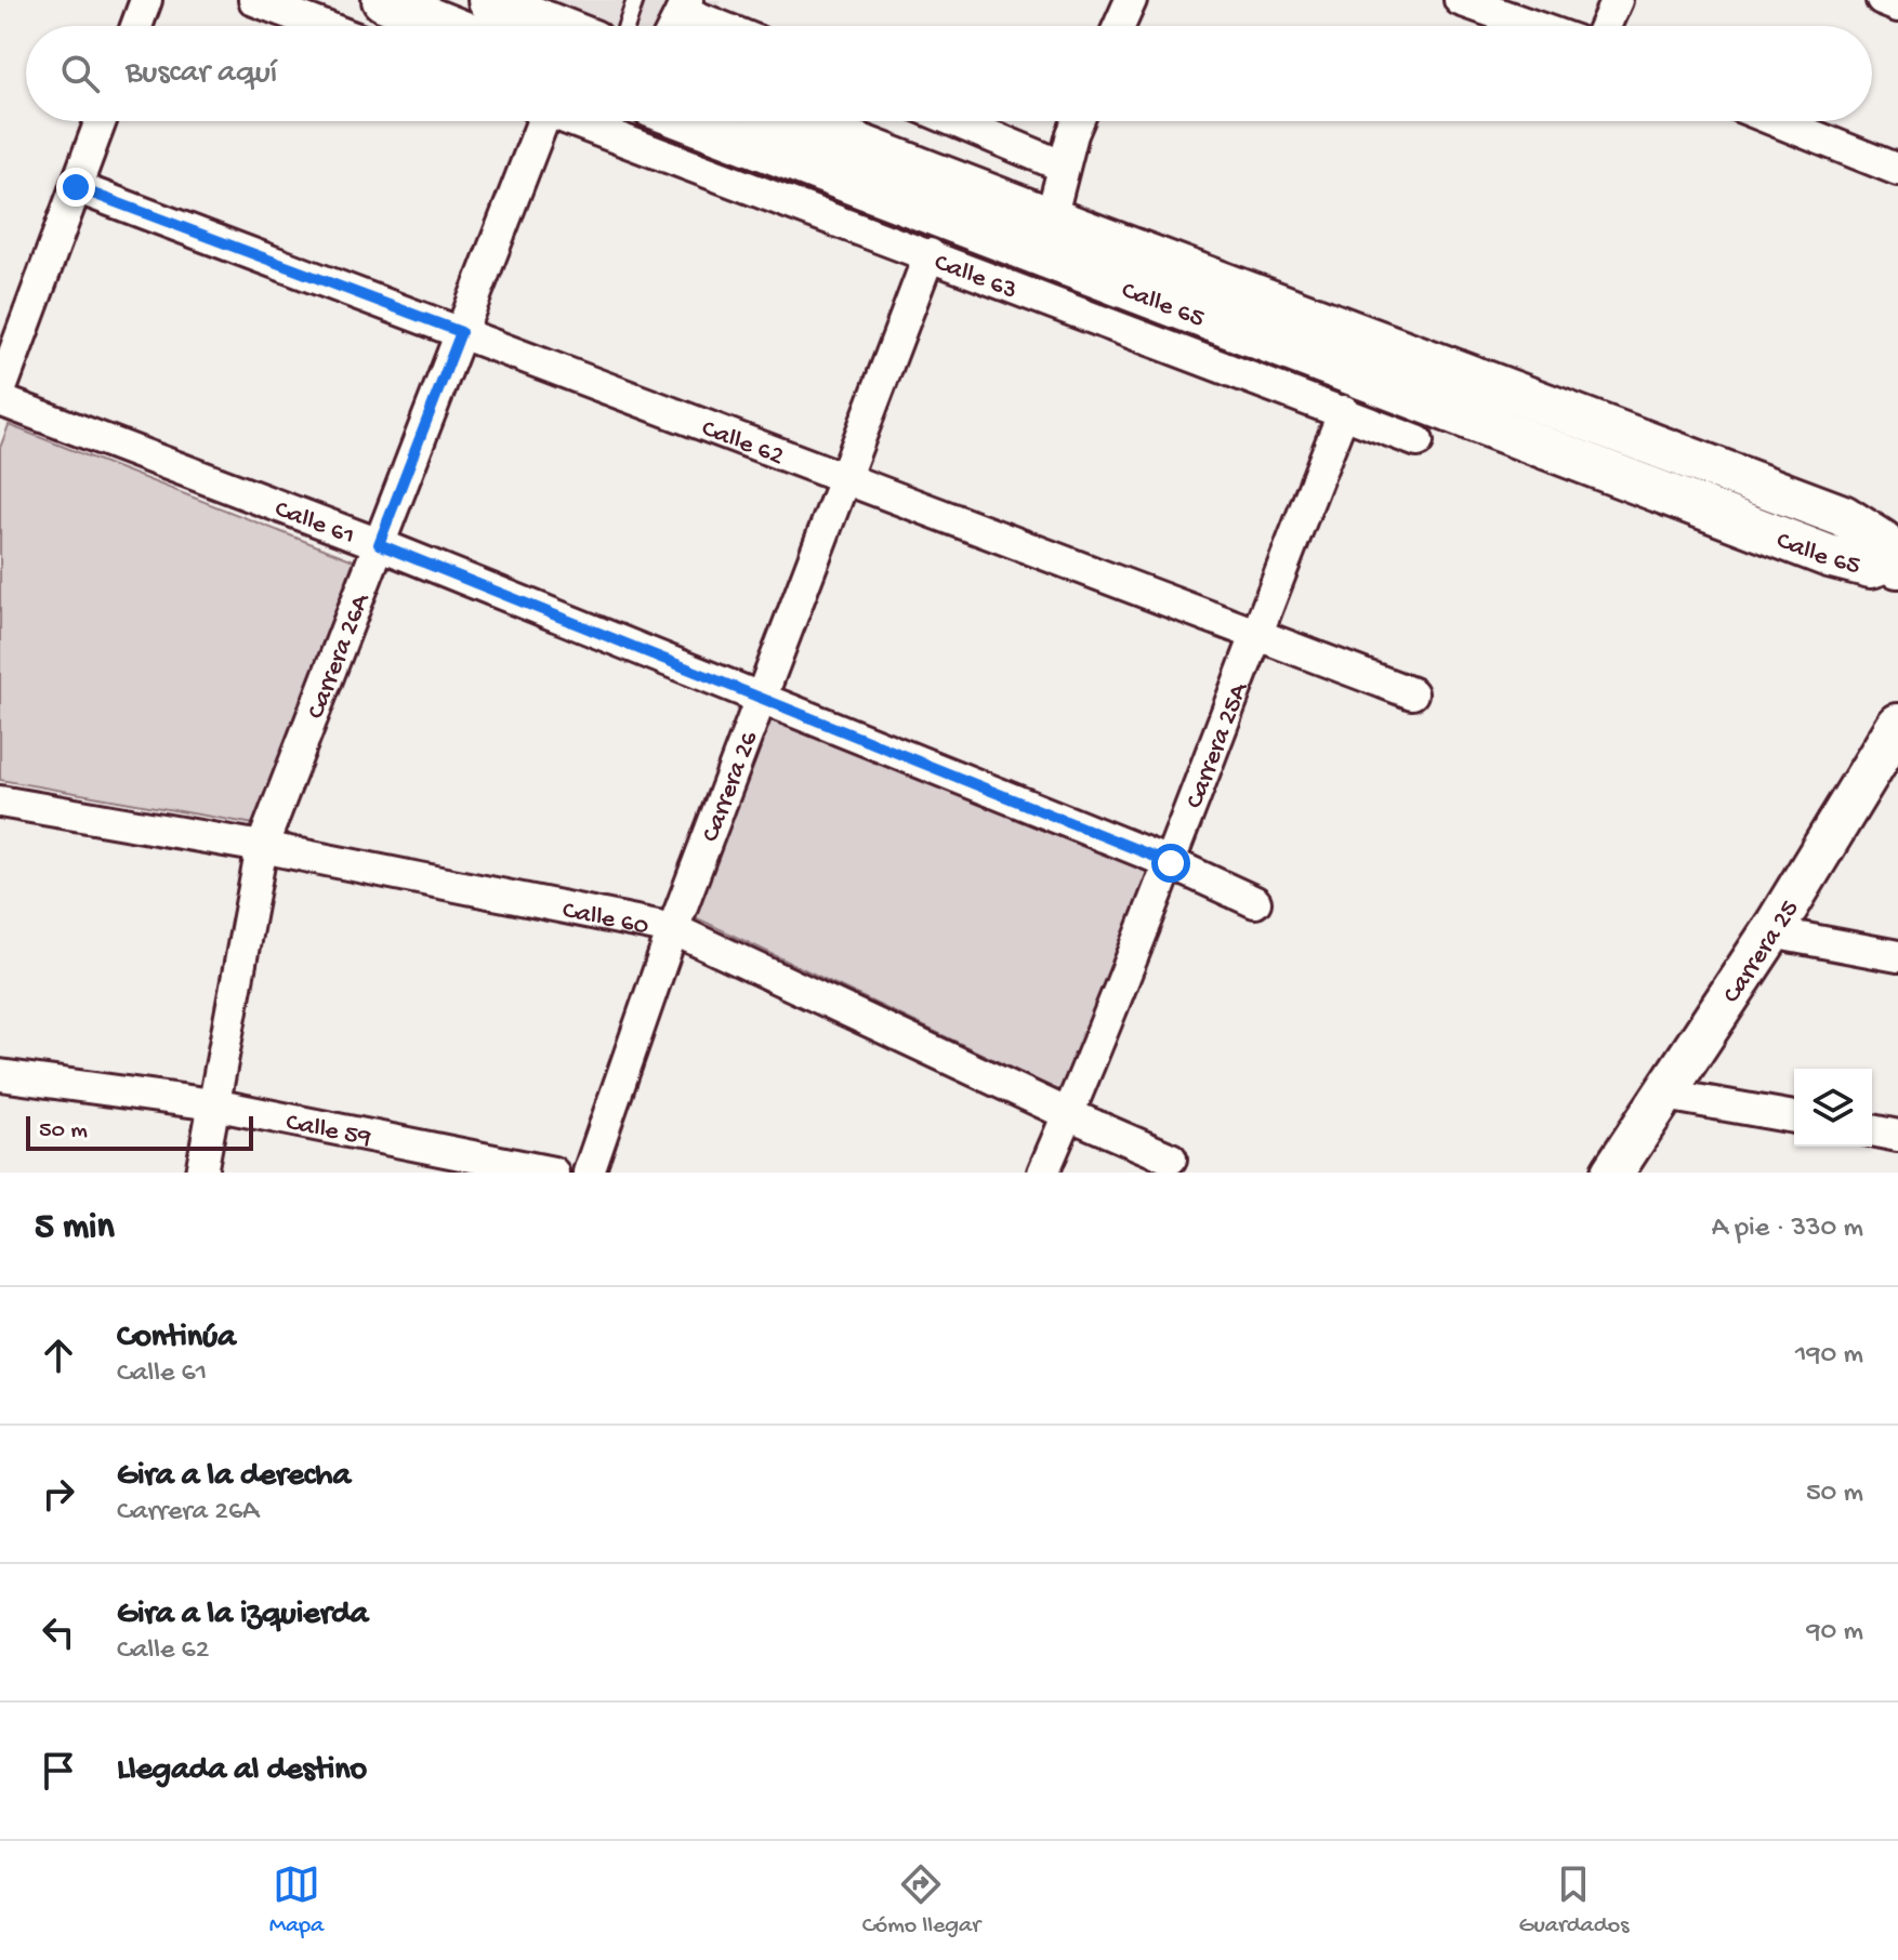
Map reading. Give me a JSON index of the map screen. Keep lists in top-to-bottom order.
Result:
{
  "streets": {
    "street": [
      "Calle 63",
      "Calle 65",
      "Calle 62",
      "Calle 61",
      "Carrera 26A",
      "Carrera 25A",
      "Carrera 26",
      "Calle 60",
      "Carrera 25",
      "Calle 59"
    ]
  },
  "crossings": [
    ["Calle 63", "Carrera 25A"],
    ["Calle 63", "Carrera 26"],
    ["Calle 62", "Carrera 26A"],
    ["Calle 62", "Carrera 25A"],
    ["Calle 62", "Carrera 26"],
    ["Calle 61", "Carrera 26A"],
    ["Calle 61", "Carrera 25A"],
    ["Calle 61", "Carrera 26"],
    ["Carrera 26A", "Calle 60"],
    ["Carrera 26A", "Calle 59"],
    ["Carrera 25A", "Calle 60"],
    ["Carrera 26", "Calle 60"]
  ],
  "scale_bar": "50 m",
  "page": {
    "search": "Buscar aquí",
    "scale": "50 m",
    "heading": ["5 min", "A pie · 330 m"],
    "list": [
      ["Continúa", "Calle 61", "190 m"],
      ["Gira a la derecha", "Carrera 26A", "50 m"],
      ["Gira a la izquierda", "Calle 62", "90 m"],
      "Llegada al destino"
    ],
    "nav": ["Mapa", "Cómo llegar", "Guardados"]
  }
}
